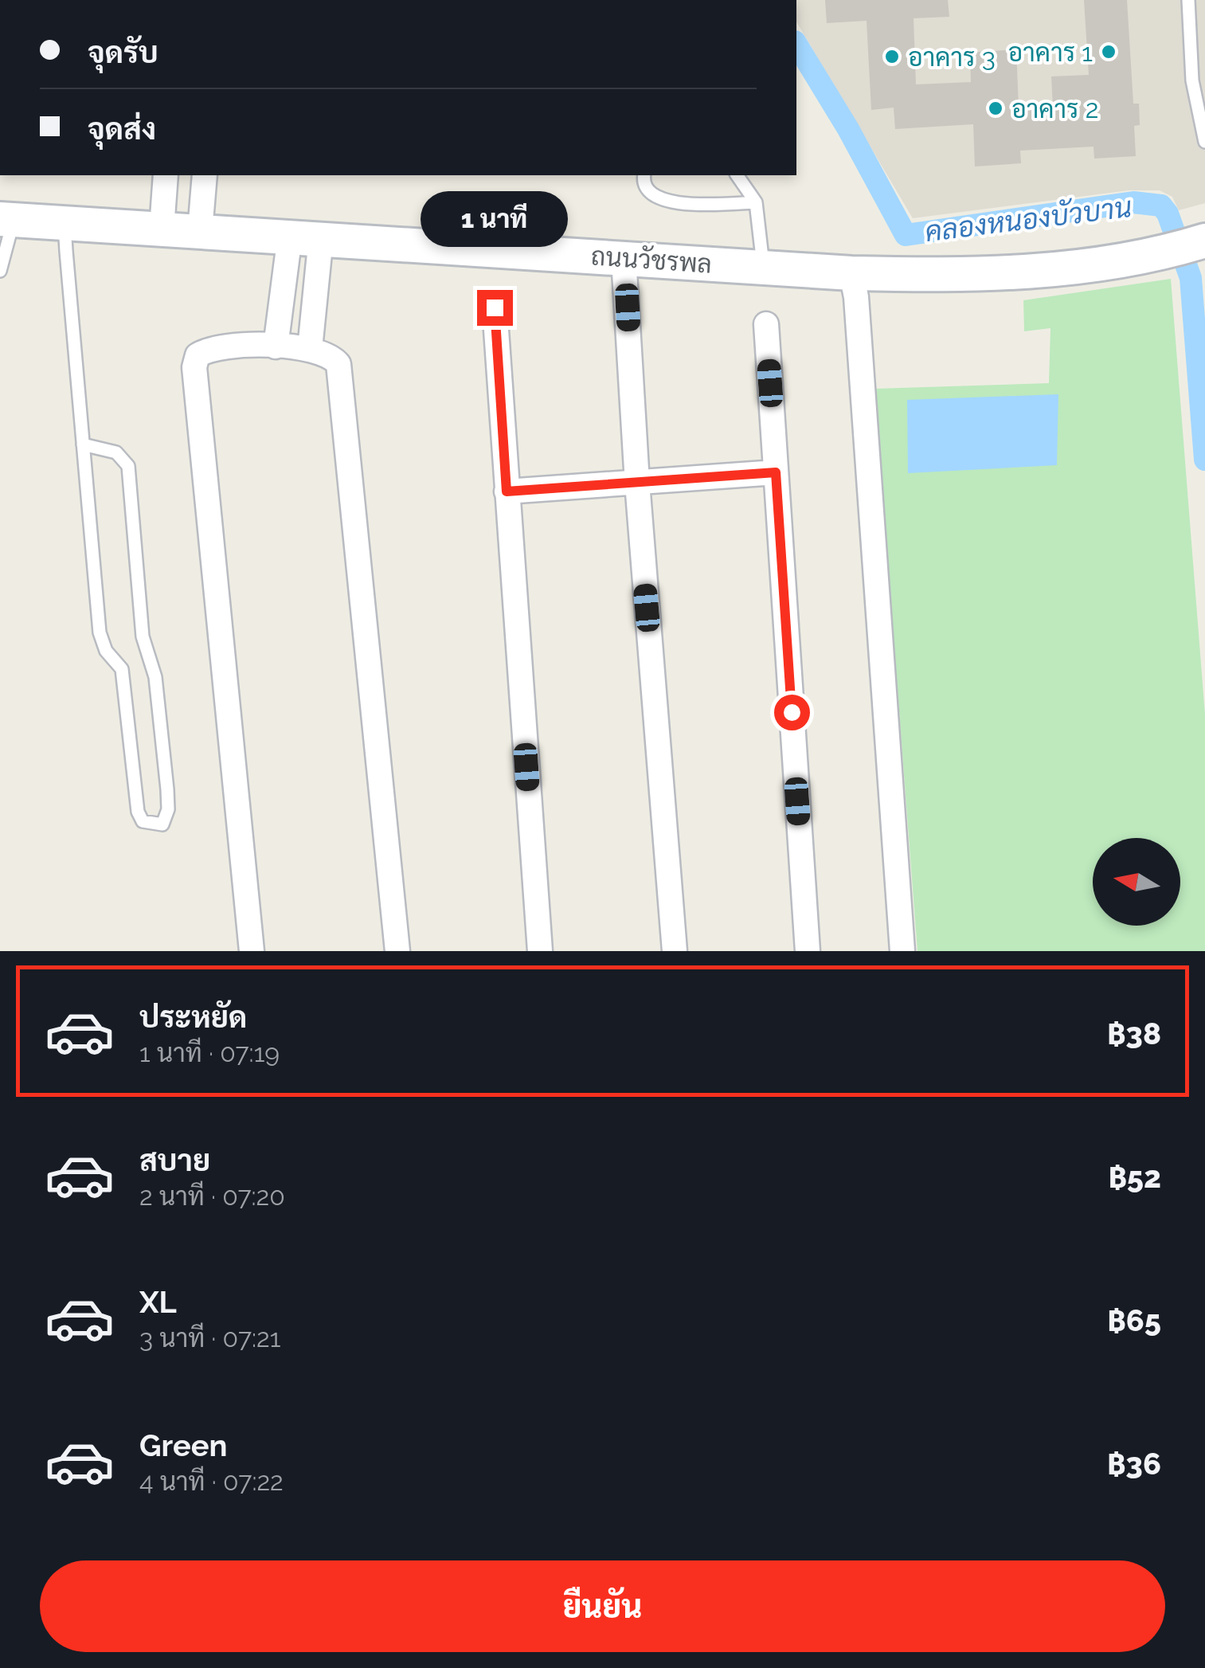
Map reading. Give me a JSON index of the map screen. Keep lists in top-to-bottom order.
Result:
{
  "streets": {
    "street": ["ถนนวัชรพล"]
  },
  "water": ["คลองหนองบัวบาน"],
  "places": ["อาคาร 1", "อาคาร 3", "อาคาร 2"],
  "north": "left",
  "page": {
    "banner": ["จุดรับ", "จุดส่ง"],
    "bubble": "1 นาที",
    "list": [
      {
        "name": "ประหยัด",
        "note": "1 นาที · 07:19",
        "value": "฿38"
      },
      {
        "name": "สบาย",
        "note": "2 นาที · 07:20",
        "value": "฿52"
      },
      {
        "name": "XL",
        "note": "3 นาที · 07:21",
        "value": "฿65"
      },
      {
        "name": "Green",
        "note": "4 นาที · 07:22",
        "value": "฿36"
      }
    ],
    "buttons": "ยืนยัน"
  }
}
